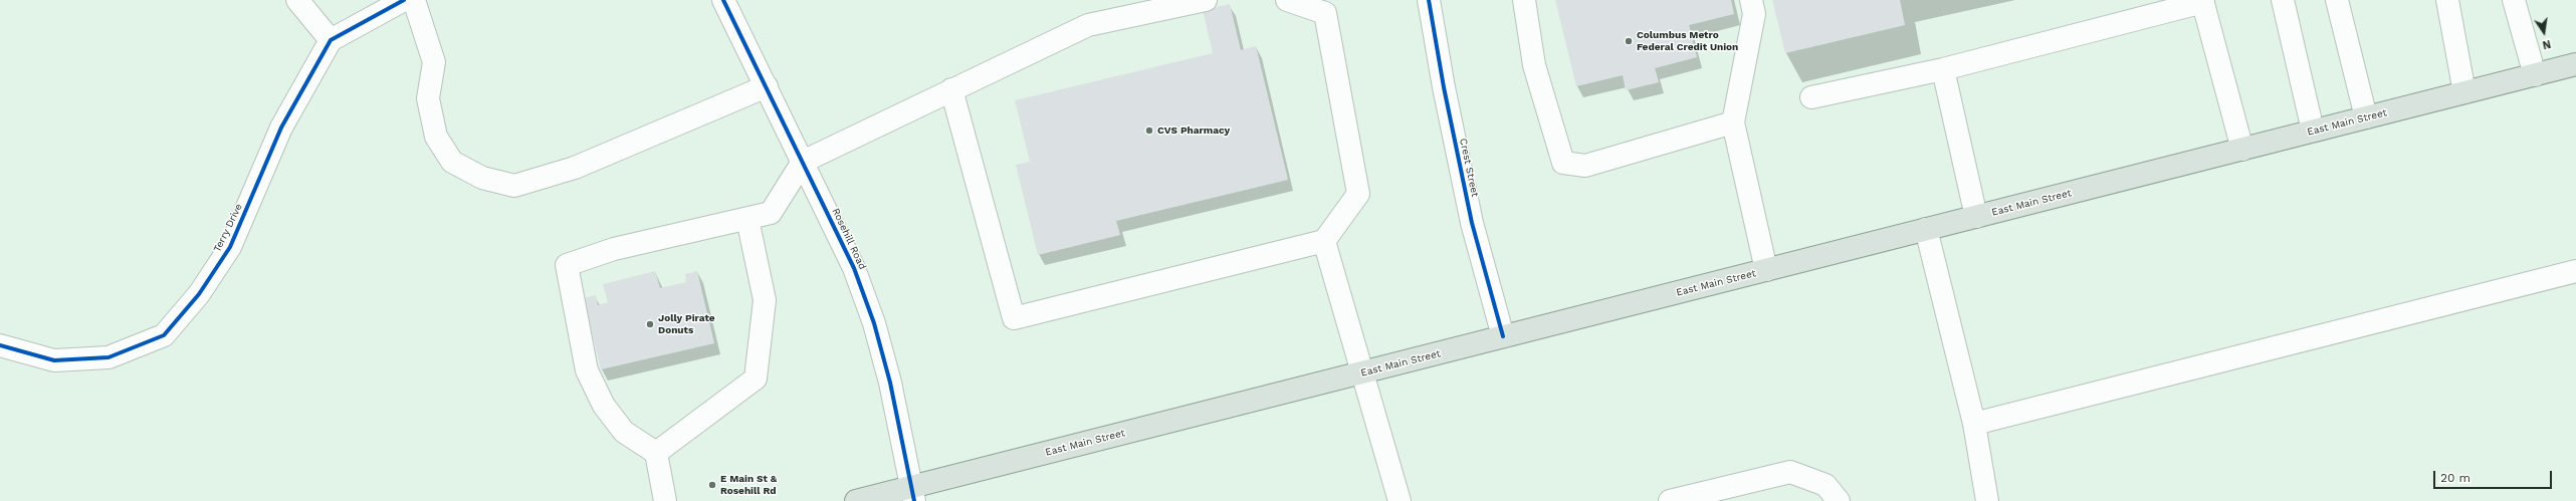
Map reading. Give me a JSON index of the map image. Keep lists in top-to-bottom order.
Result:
{
  "streets": {
    "main road": ["East Main Street"],
    "street": ["Crest Street", "Terry Drive", "Rosehill Road"]
  },
  "crossings": [
    ["East Main Street", "Crest Street"],
    ["East Main Street", "Rosehill Road"]
  ],
  "places": [
    "Columbus Metro Federal Credit Union",
    "CVS Pharmacy",
    "Jolly Pirate Donuts",
    "E Main St & Rosehill Rd"
  ],
  "scale_bar": "20 m",
  "north": "bottom"
}
